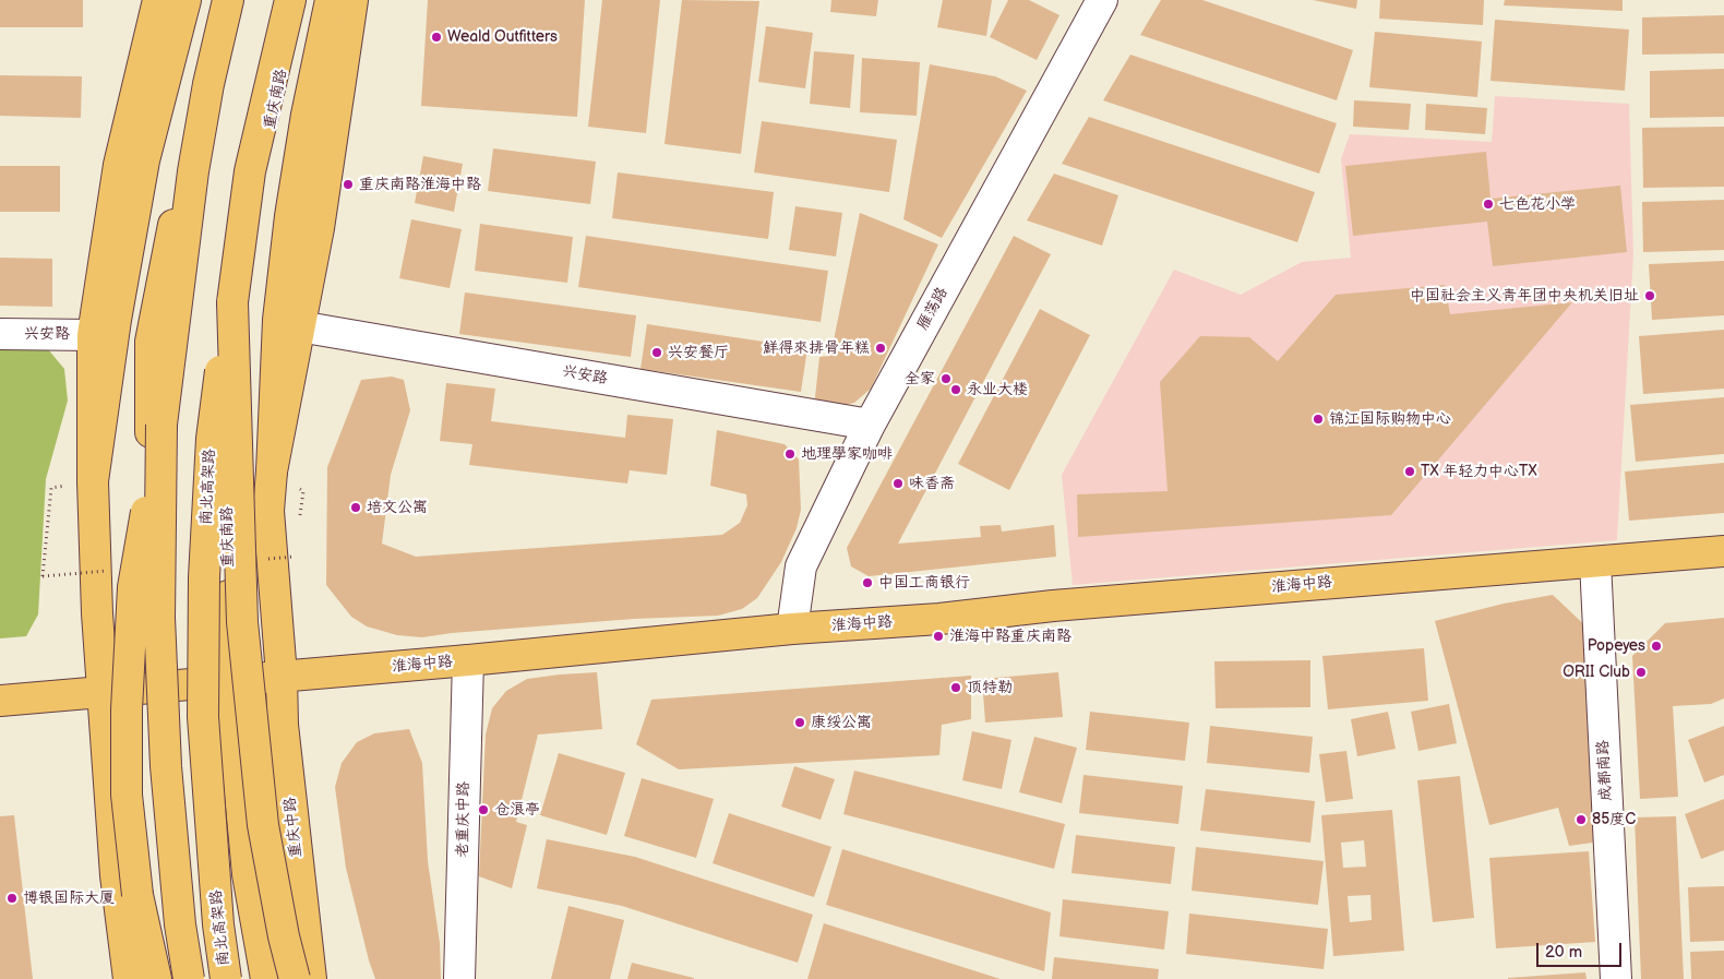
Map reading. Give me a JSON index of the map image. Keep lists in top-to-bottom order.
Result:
{
  "streets": {
    "main road": [
      "重庆南路",
      "南北高架路",
      "淮海中路",
      "重庆中路"
    ],
    "street": [
      "雁荡路",
      "兴安路",
      "成都南路",
      "老重庆中路"
    ]
  },
  "crossings": [
    ["重庆南路", "淮海中路"],
    ["雁荡路", "兴安路"],
    ["雁荡路", "淮海中路"],
    ["淮海中路", "成都南路"],
    ["淮海中路", "老重庆中路"],
    ["淮海中路", "重庆中路"]
  ],
  "places": [
    "Weald Outfitters",
    "重庆南路淮海中路",
    "七色花小学",
    "中国社会主义青年团中央机关旧址",
    "鮮得來排骨年糕",
    "兴安餐厅",
    "全家",
    "永业大楼",
    "锦江国际购物中心",
    "地理學家咖啡",
    "TX 年轻力中心TX",
    "味香斋",
    "培文公寓",
    "中国工商银行",
    "淮海中路重庆南路",
    "Popeyes",
    "ORII Club",
    "顶特勒",
    "康绥公寓",
    "仓浪亭",
    "85度C",
    "博银国际大厦"
  ],
  "scale_bar": "20 m"
}
